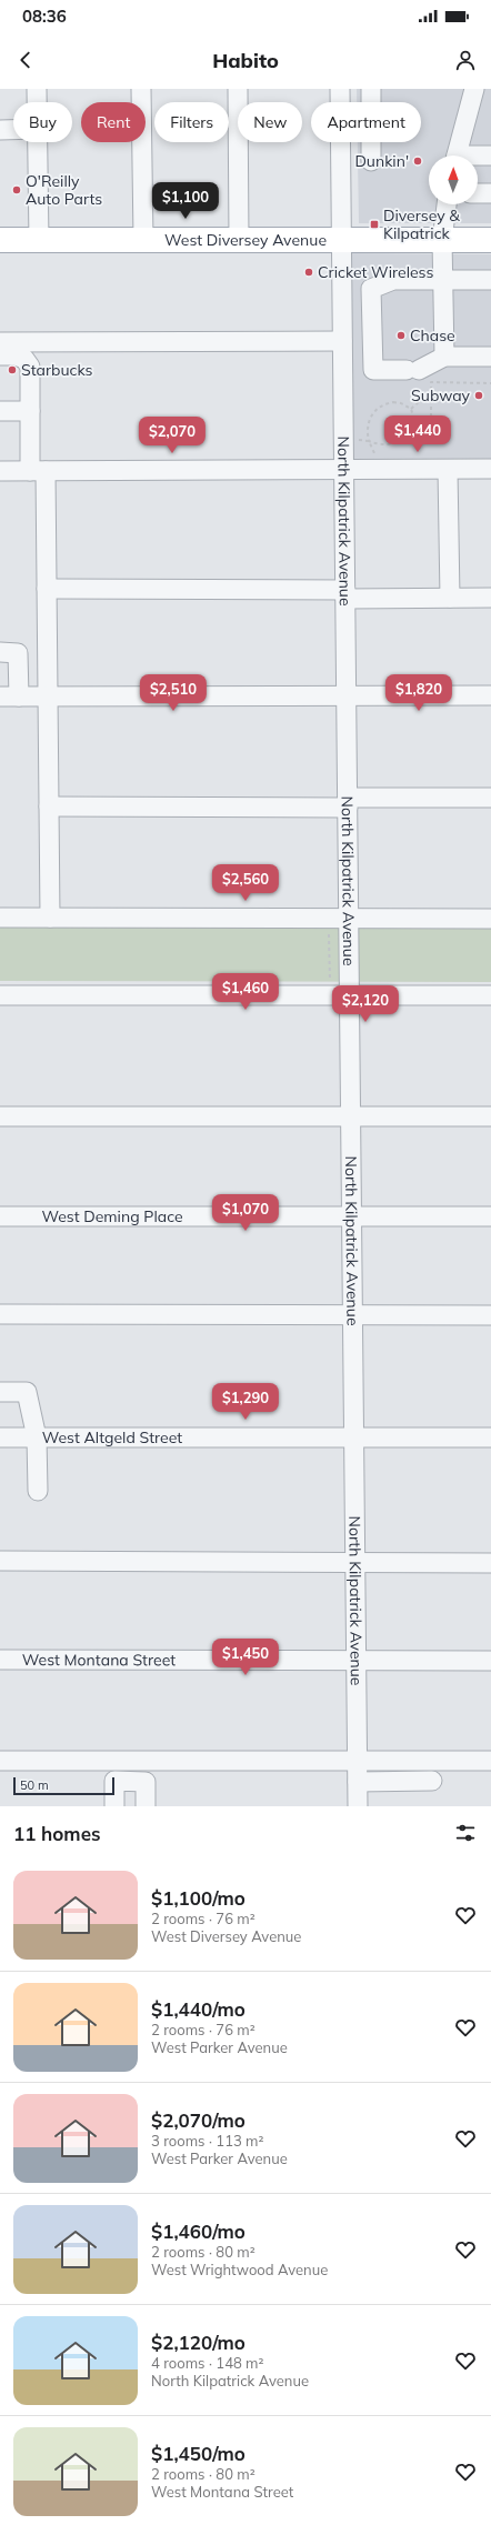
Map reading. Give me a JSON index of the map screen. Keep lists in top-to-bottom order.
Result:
{
  "streets": {
    "main road": ["West Diversey Avenue"],
    "street": [
      "North Kilpatrick Avenue",
      "West Deming Place",
      "West Altgeld Street",
      "West Montana Street"
    ]
  },
  "crossings": [
    ["West Diversey Avenue", "North Kilpatrick Avenue"],
    ["North Kilpatrick Avenue", "West Deming Place"],
    ["North Kilpatrick Avenue", "West Altgeld Street"],
    ["North Kilpatrick Avenue", "West Montana Street"]
  ],
  "places": {
    "other": [
      "Dunkin'",
      "O'Reilly Auto Parts",
      "Cricket Wireless",
      "Chase",
      "Starbucks",
      "Subway"
    ],
    "transit": ["Diversey & Kilpatrick"]
  },
  "scale_bar": "50 m",
  "north": "top",
  "page": {
    "status": "08:36",
    "header": "Habito",
    "chip": [
      "Buy",
      "Rent",
      "Filters",
      "New",
      "Apartment"
    ],
    "price": [
      "$1,100",
      "$1,440",
      "$2,070",
      "$2,510",
      "$1,820",
      "$2,560",
      "$1,460",
      "$2,120",
      "$1,070",
      "$1,290",
      "$1,450"
    ],
    "scale": "50 m",
    "heading": "11 homes",
    "list": [
      {
        "name": "$1,100/mo",
        "note": "2 rooms · 76 m² · West Diversey Avenue"
      },
      {
        "name": "$1,440/mo",
        "note": "2 rooms · 76 m² · West Parker Avenue"
      },
      {
        "name": "$2,070/mo",
        "note": "3 rooms · 113 m² · West Parker Avenue"
      },
      {
        "name": "$1,460/mo",
        "note": "2 rooms · 80 m² · West Wrightwood Avenue"
      },
      {
        "name": "$2,120/mo",
        "note": "4 rooms · 148 m² · North Kilpatrick Avenue"
      },
      {
        "name": "$1,450/mo",
        "note": "2 rooms · 80 m² · West Montana Street"
      }
    ]
  }
}
